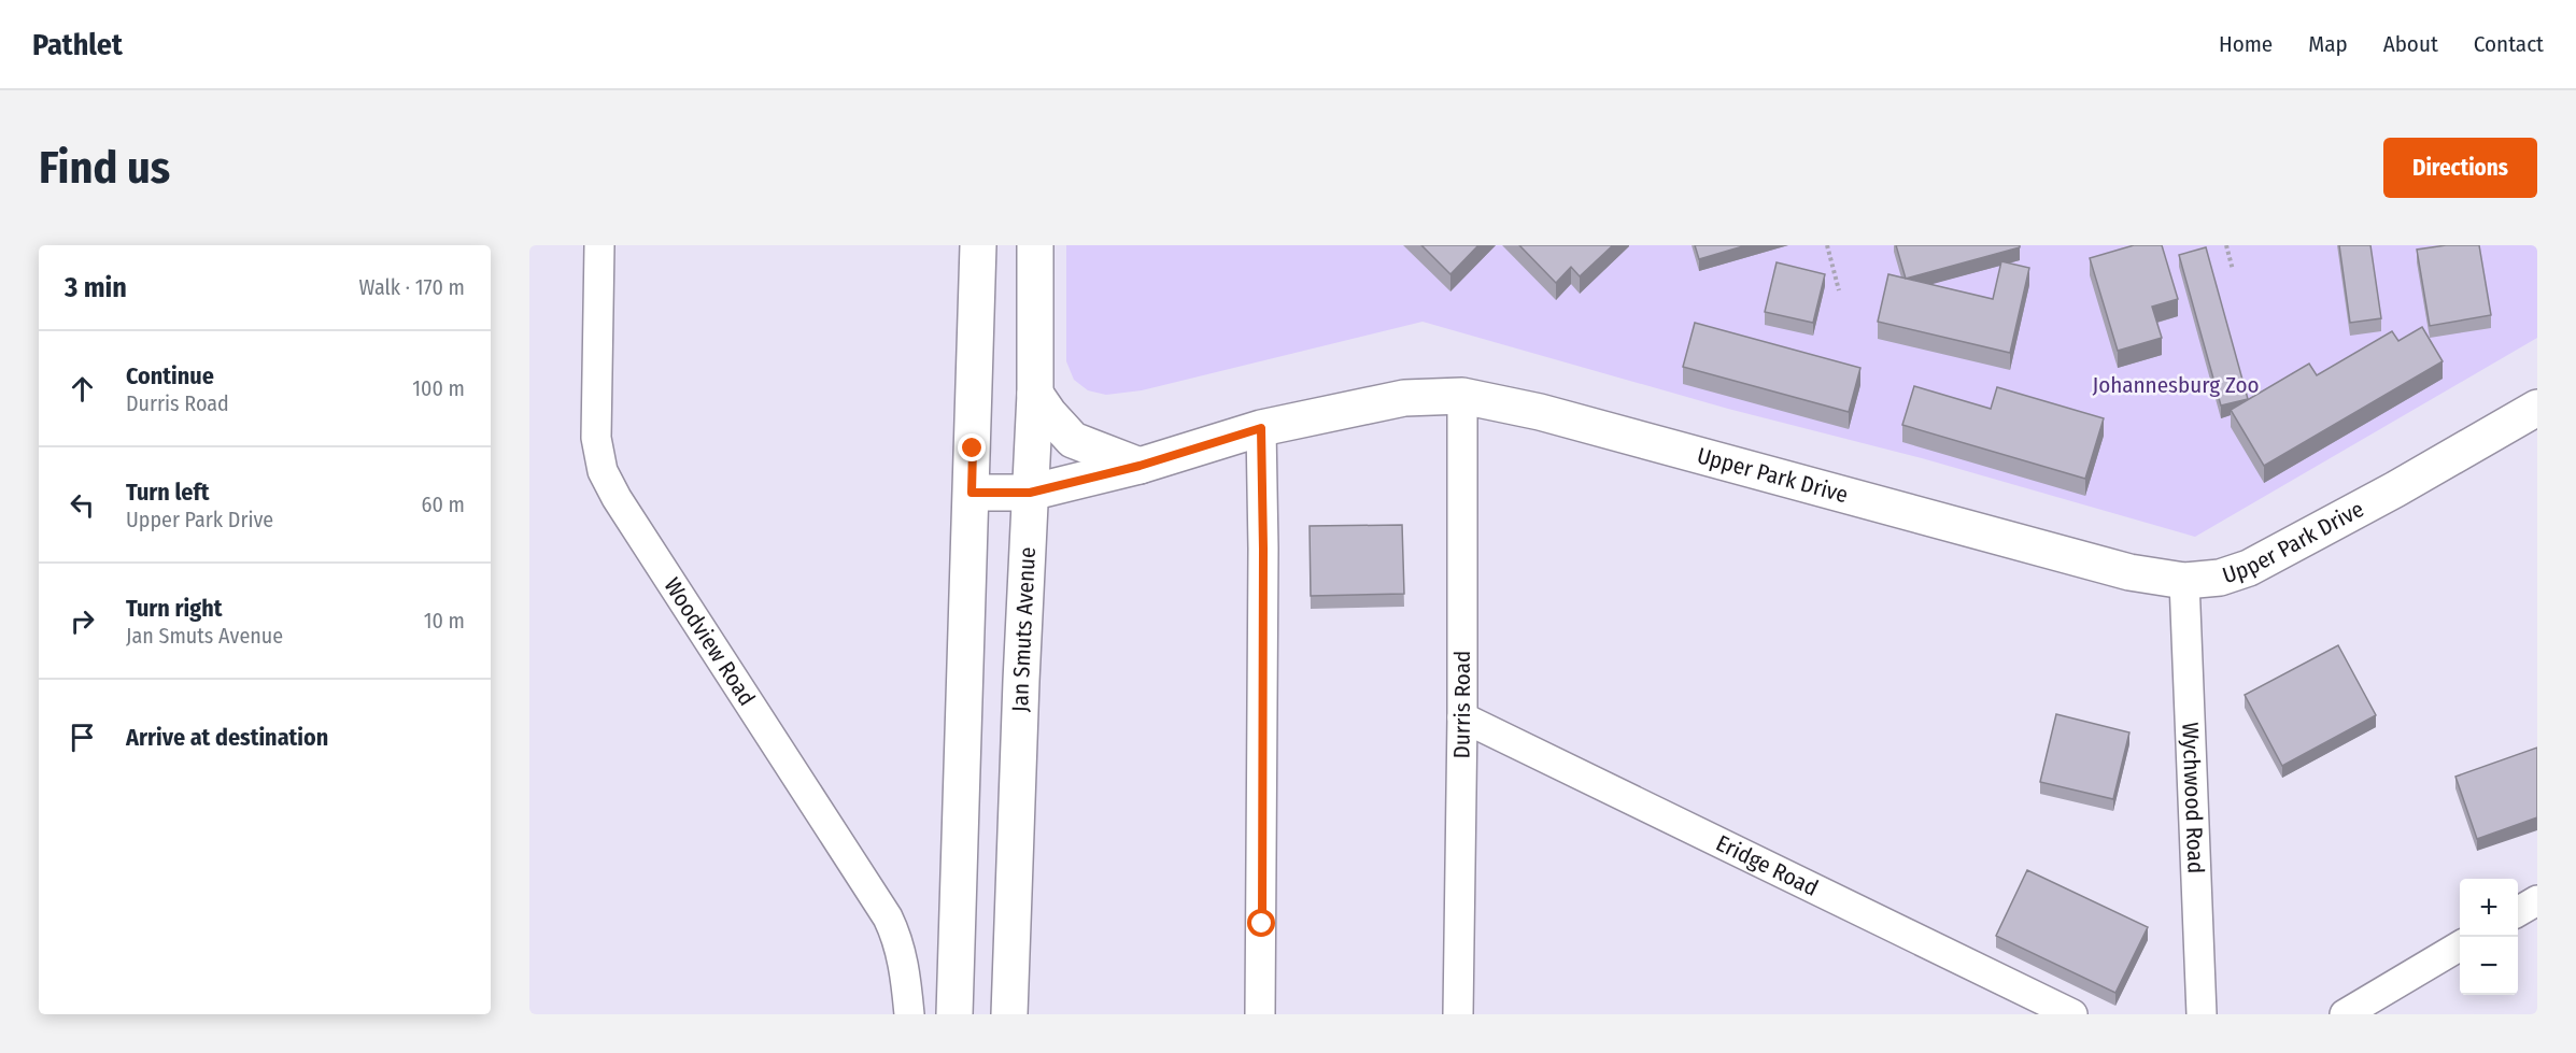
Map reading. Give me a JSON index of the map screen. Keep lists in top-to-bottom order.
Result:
{
  "streets": {
    "main road": ["Upper Park Drive", "Jan Smuts Avenue"],
    "street": [
      "Woodview Road",
      "Durris Road",
      "Wychwood Road",
      "Eridge Road"
    ]
  },
  "crossings": [
    ["Upper Park Drive", "Jan Smuts Avenue"],
    ["Upper Park Drive", "Durris Road"],
    ["Upper Park Drive", "Wychwood Road"],
    ["Durris Road", "Eridge Road"]
  ],
  "parks": ["Johannesburg Zoo"],
  "page": {
    "header": "Pathlet",
    "nav": [
      "Home",
      "Map",
      "About",
      "Contact"
    ],
    "buttons": "Directions",
    "title": "Find us",
    "heading": ["3 min", "Walk · 170 m"],
    "list": [
      ["Continue", "Durris Road", "100 m"],
      ["Turn left", "Upper Park Drive", "60 m"],
      ["Turn right", "Jan Smuts Avenue", "10 m"],
      "Arrive at destination"
    ],
    "map_buttons": ["+", "−"]
  }
}
